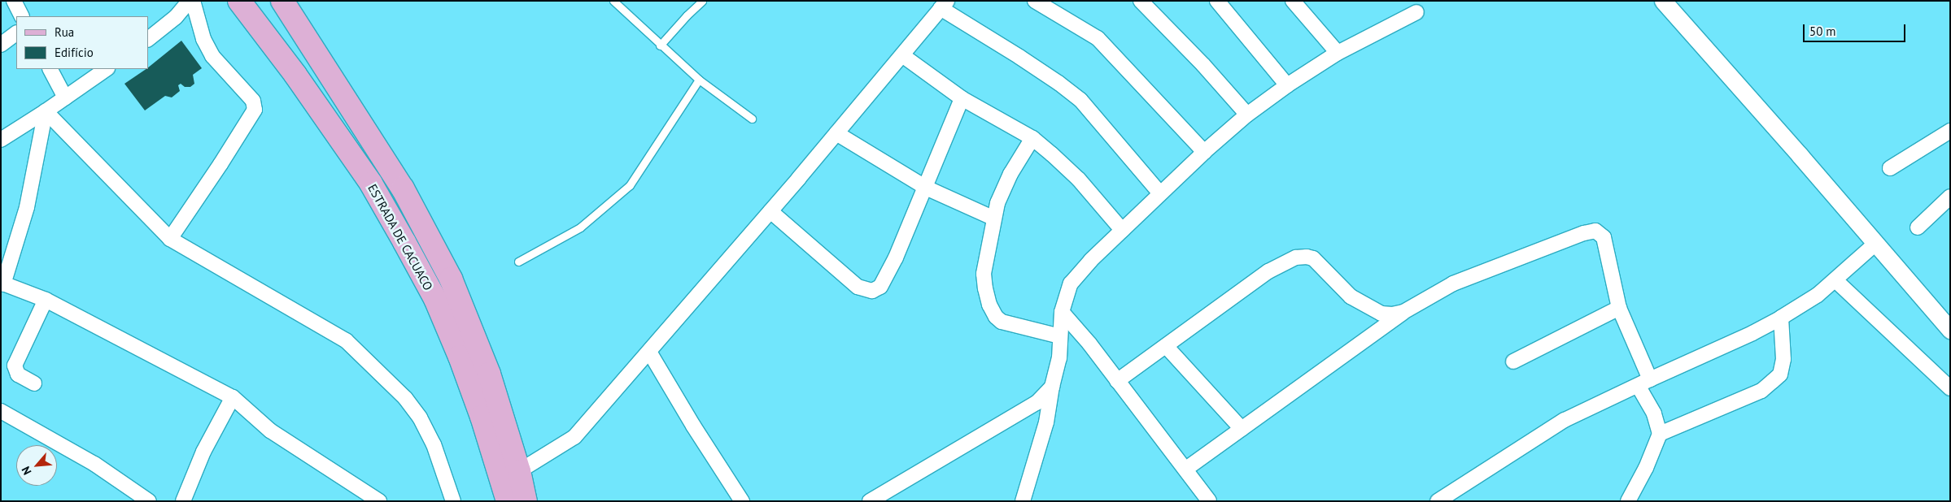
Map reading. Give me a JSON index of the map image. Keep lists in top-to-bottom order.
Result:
{
  "streets": {
    "main road": ["ESTRADA DE CACUACO"]
  },
  "legend": ["Rua", "Edifício"],
  "scale_bar": "50 m",
  "north": "bottom left"
}
